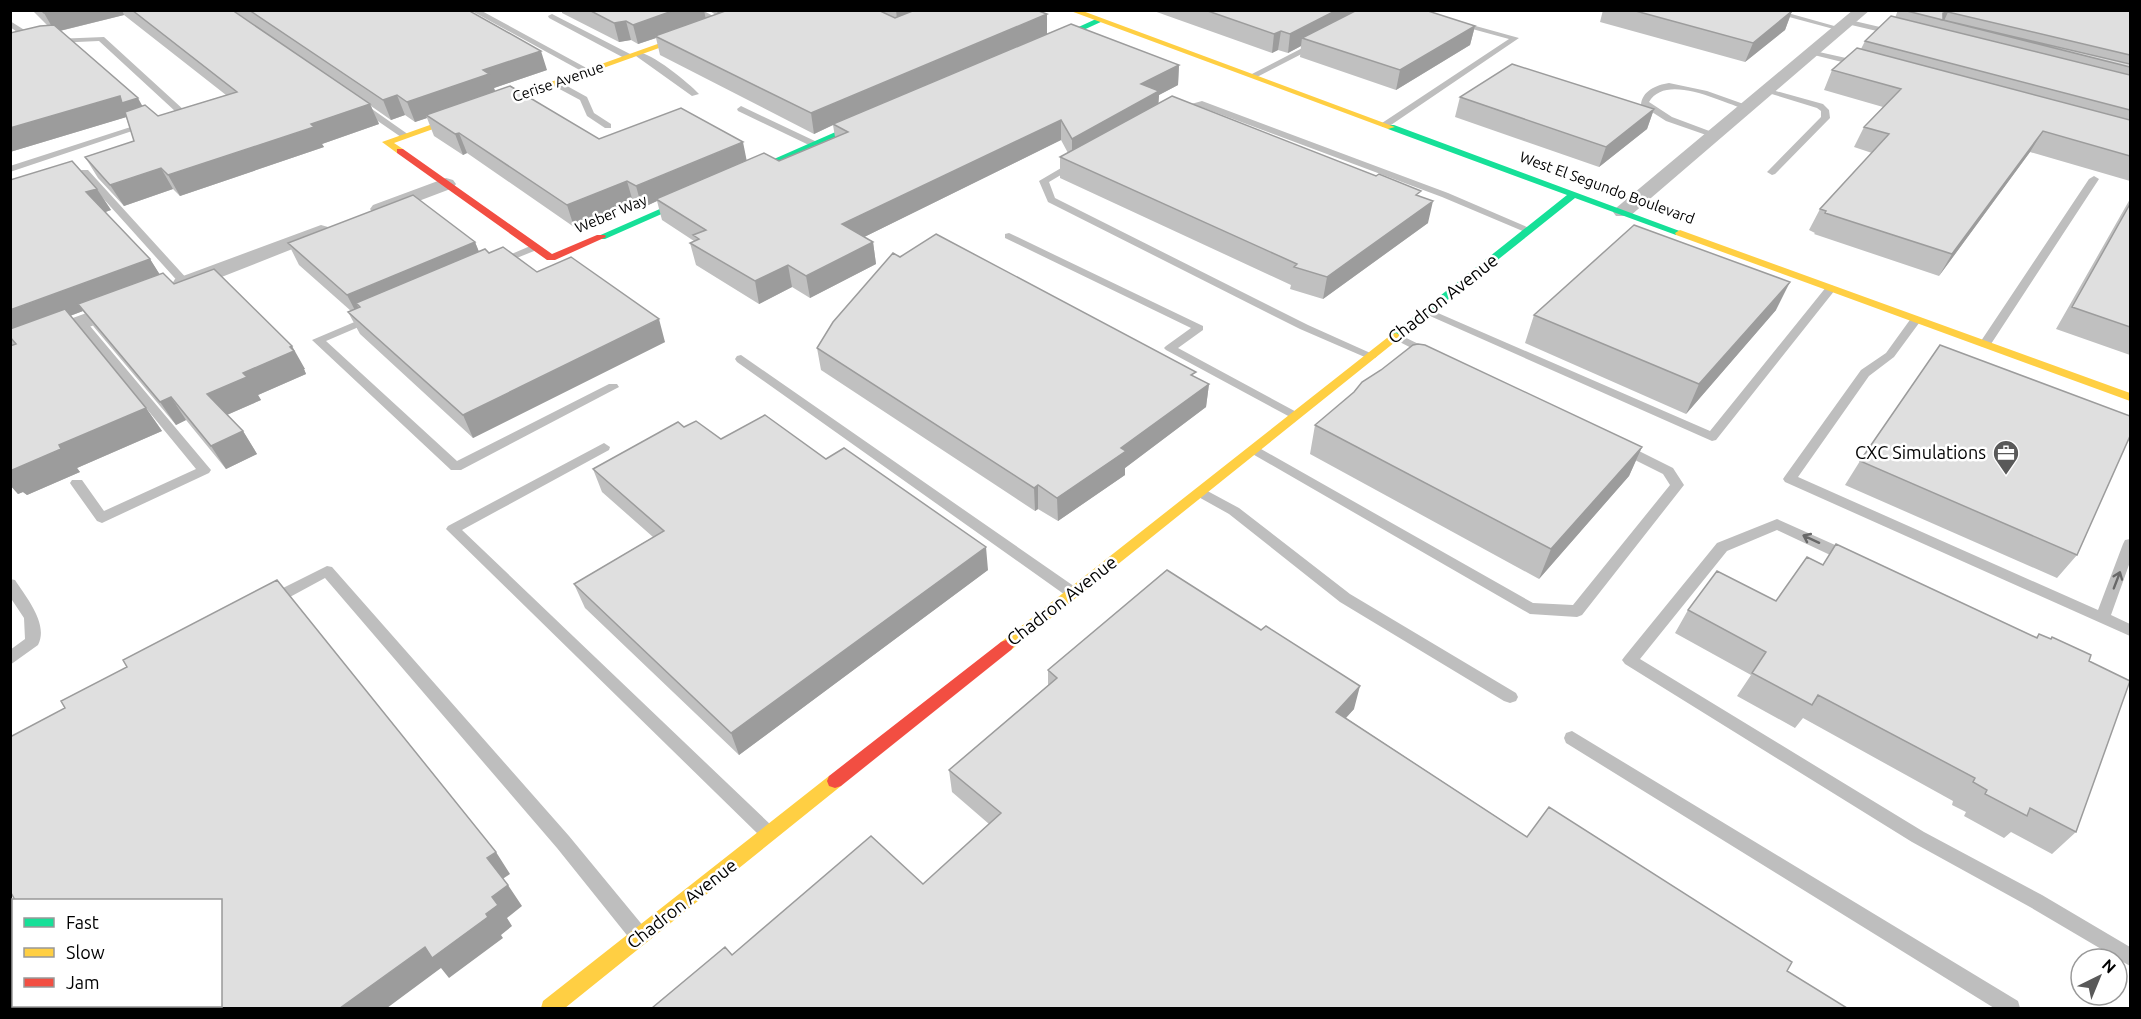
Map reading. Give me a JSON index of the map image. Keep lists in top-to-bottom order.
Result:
{
  "streets": {
    "street": [
      "Cerise Avenue",
      "West El Segundo Boulevard",
      "Weber Way",
      "Chadron Avenue"
    ]
  },
  "crossings": [
    ["West El Segundo Boulevard", "Chadron Avenue"]
  ],
  "places": {
    "office": ["CXC Simulations"]
  },
  "legend": ["Fast", "Slow", "Jam"],
  "north": "top right"
}
